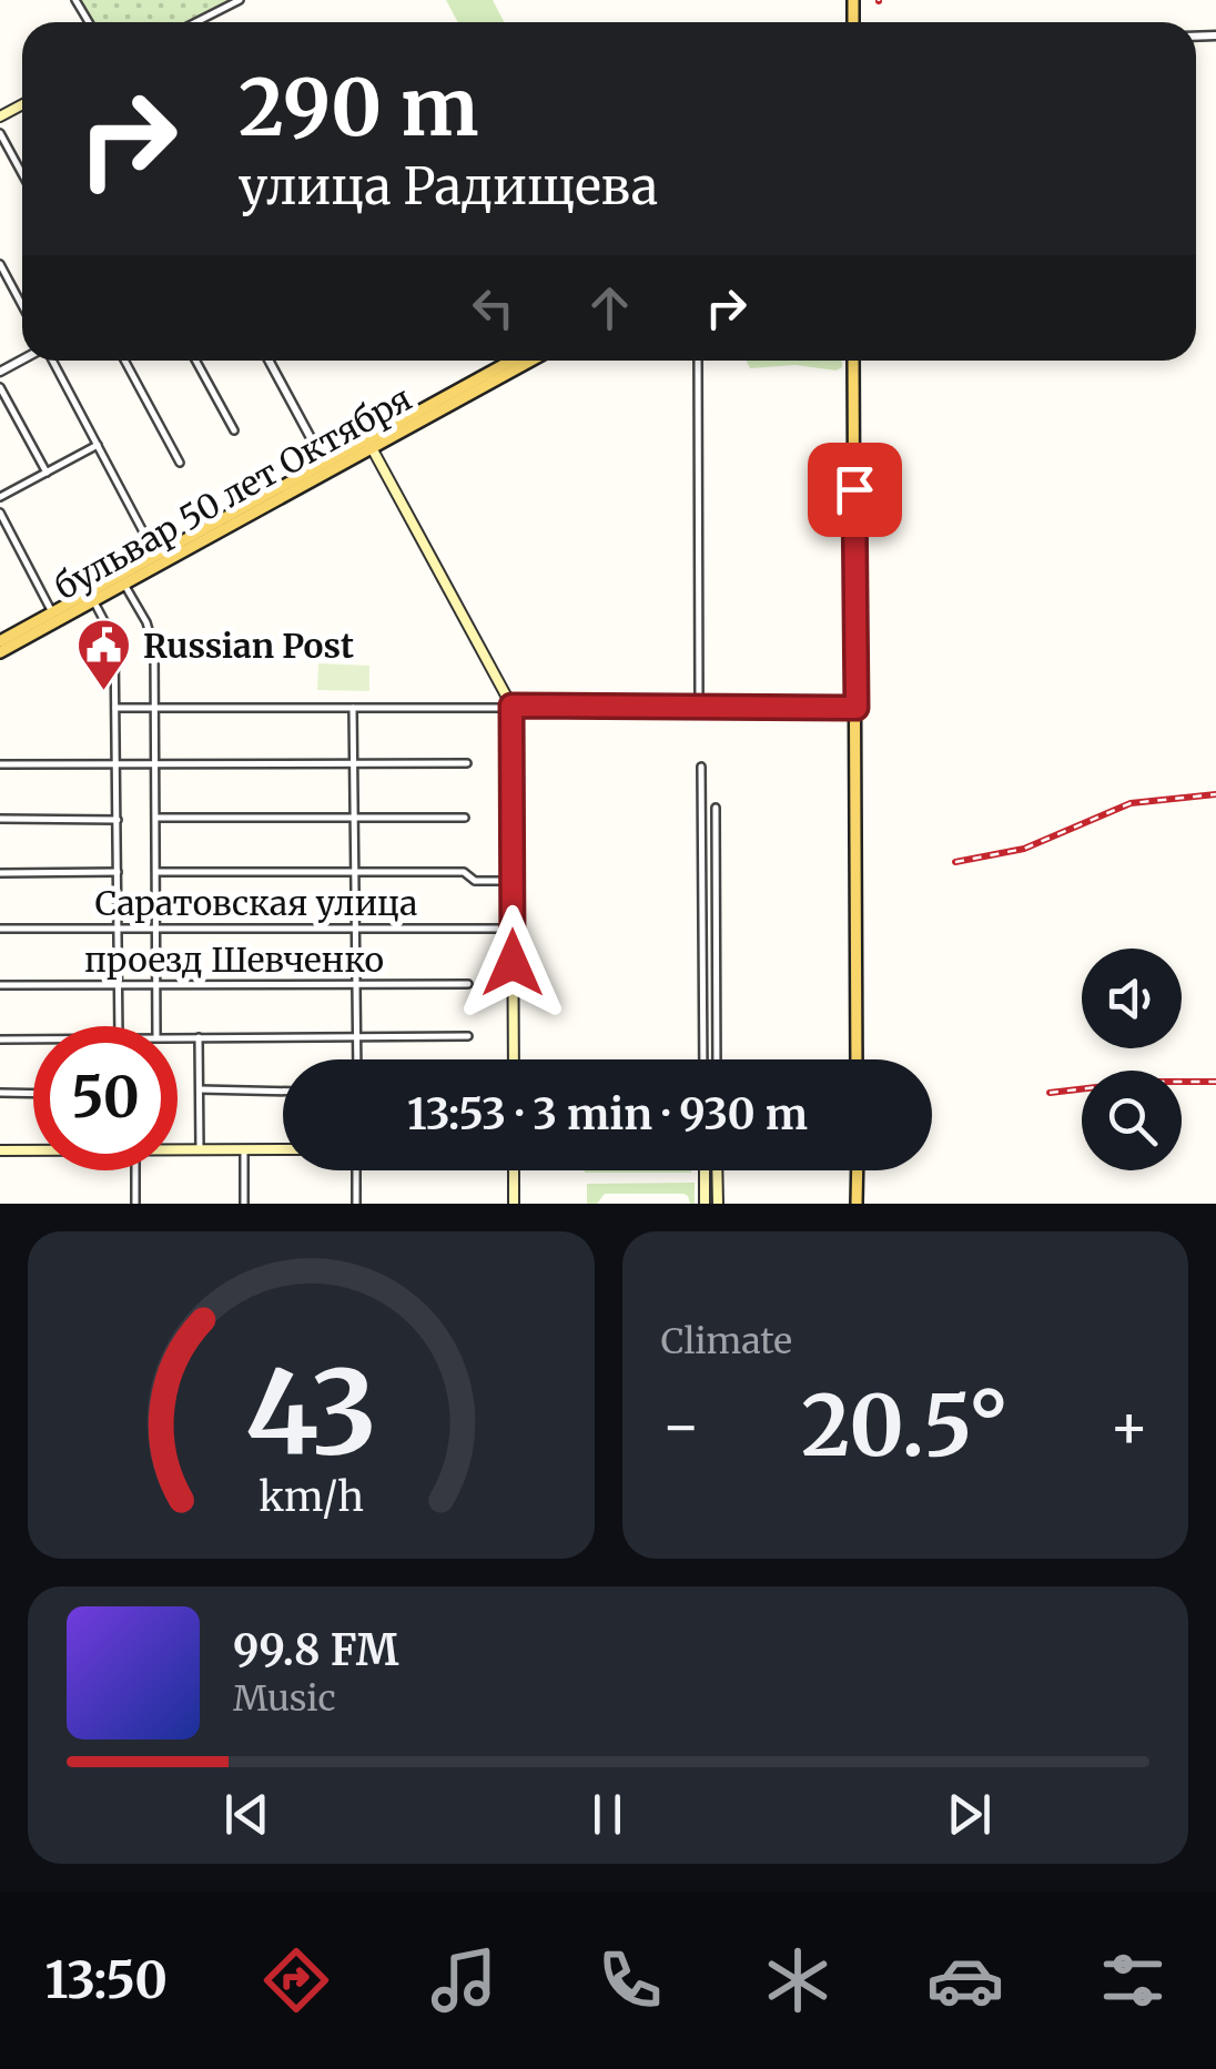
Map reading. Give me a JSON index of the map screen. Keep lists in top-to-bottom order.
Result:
{
  "streets": {
    "main road": ["бульвар 50 лет Октября"],
    "street": ["Саратовская улица", "проезд Шевченко"]
  },
  "places": {
    "public building": ["Russian Post"]
  },
  "page": {
    "turn": ["290 m", "улица Радищева"],
    "limit": "50",
    "trip": "13:53 · 3 min · 930 m",
    "tile": "Climate",
    "heat": ["−", "20.5°", "+"],
    "song": ["99.8 FM", "Music"],
    "tabs": "13:50",
    "gauge": ["43", "km/h"]
  }
}
